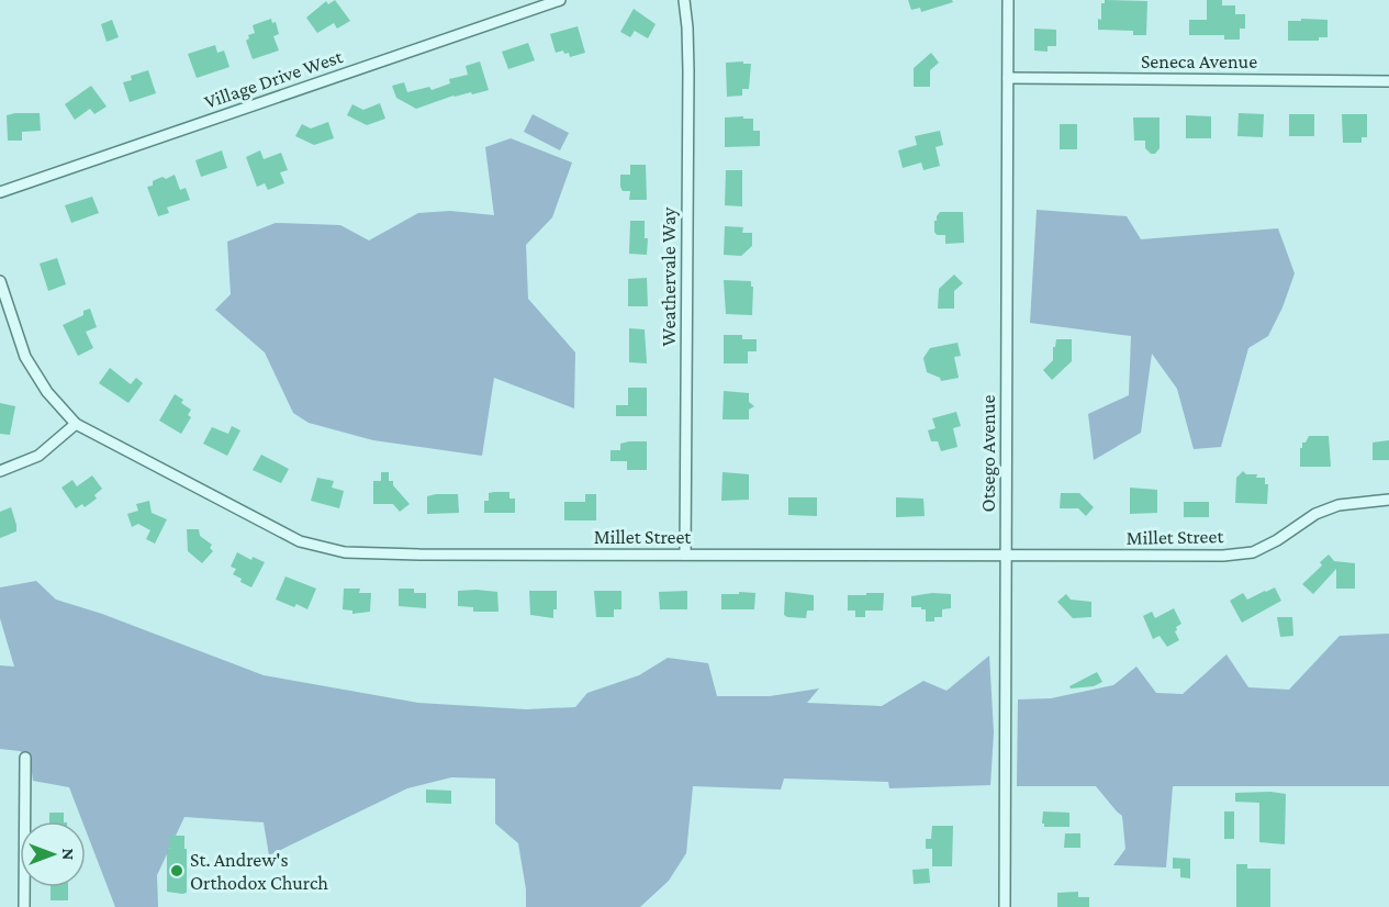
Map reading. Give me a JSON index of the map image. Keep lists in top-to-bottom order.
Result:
{
  "streets": {
    "street": [
      "Seneca Avenue",
      "Village Drive West",
      "Weathervale Way",
      "Otsego Avenue",
      "Millet Street"
    ]
  },
  "crossings": [
    ["Seneca Avenue", "Otsego Avenue"],
    ["Weathervale Way", "Millet Street"],
    ["Otsego Avenue", "Millet Street"]
  ],
  "places": ["St. Andrew's Orthodox Church"],
  "north": "right"
}
